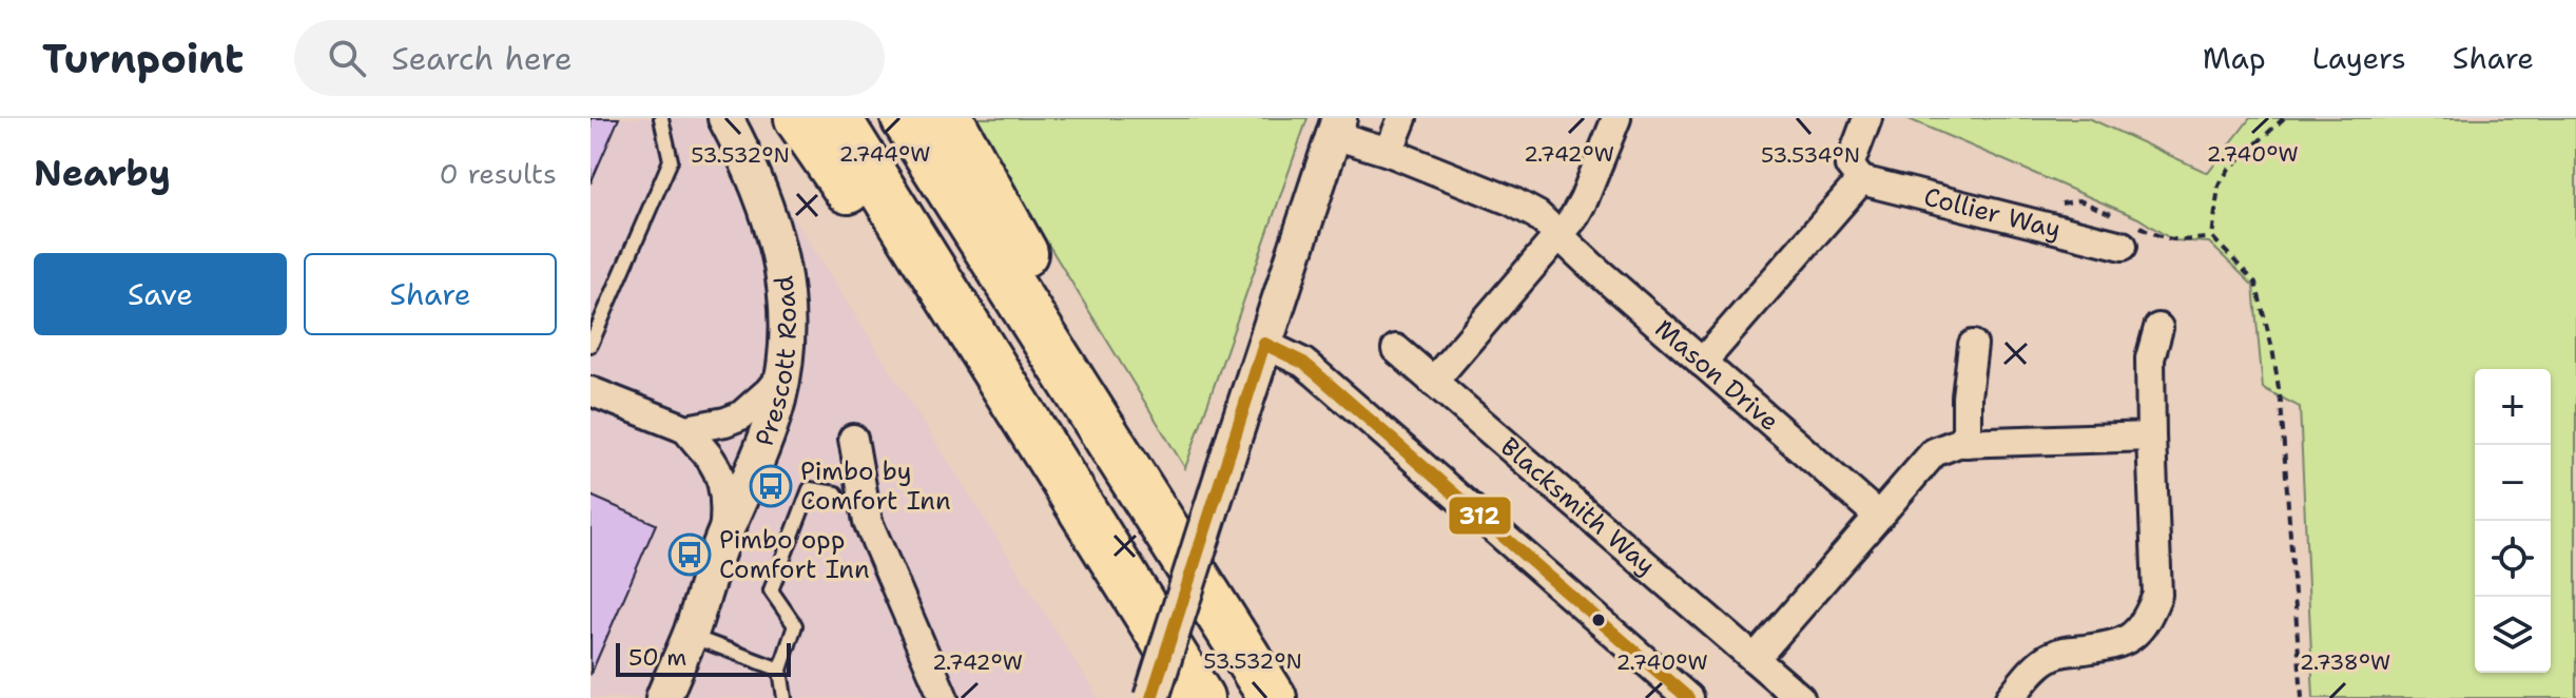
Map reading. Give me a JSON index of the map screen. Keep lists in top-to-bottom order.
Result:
{
  "streets": {
    "street": [
      "Collier Way",
      "Prescott Road",
      "Mason Drive",
      "Blacksmith Way"
    ]
  },
  "places": {
    "bus stop": ["Pimbo by Comfort Inn", "Pimbo opp Comfort Inn"]
  },
  "lines": ["transit line 312"],
  "scale_bar": "50 m",
  "page": {
    "header": "Turnpoint",
    "search": "Search here",
    "nav": ["Map", "Layers", "Share"],
    "heading": ["Nearby", "0 results"],
    "buttons": ["Save", "Share"],
    "map_buttons": ["+", "−"],
    "scale": "50 m"
  },
  "coordinates": [
    "2.744°W",
    "2.742°W",
    "2.740°W",
    "53.532°N",
    "53.534°N",
    "2.738°W"
  ]
}
